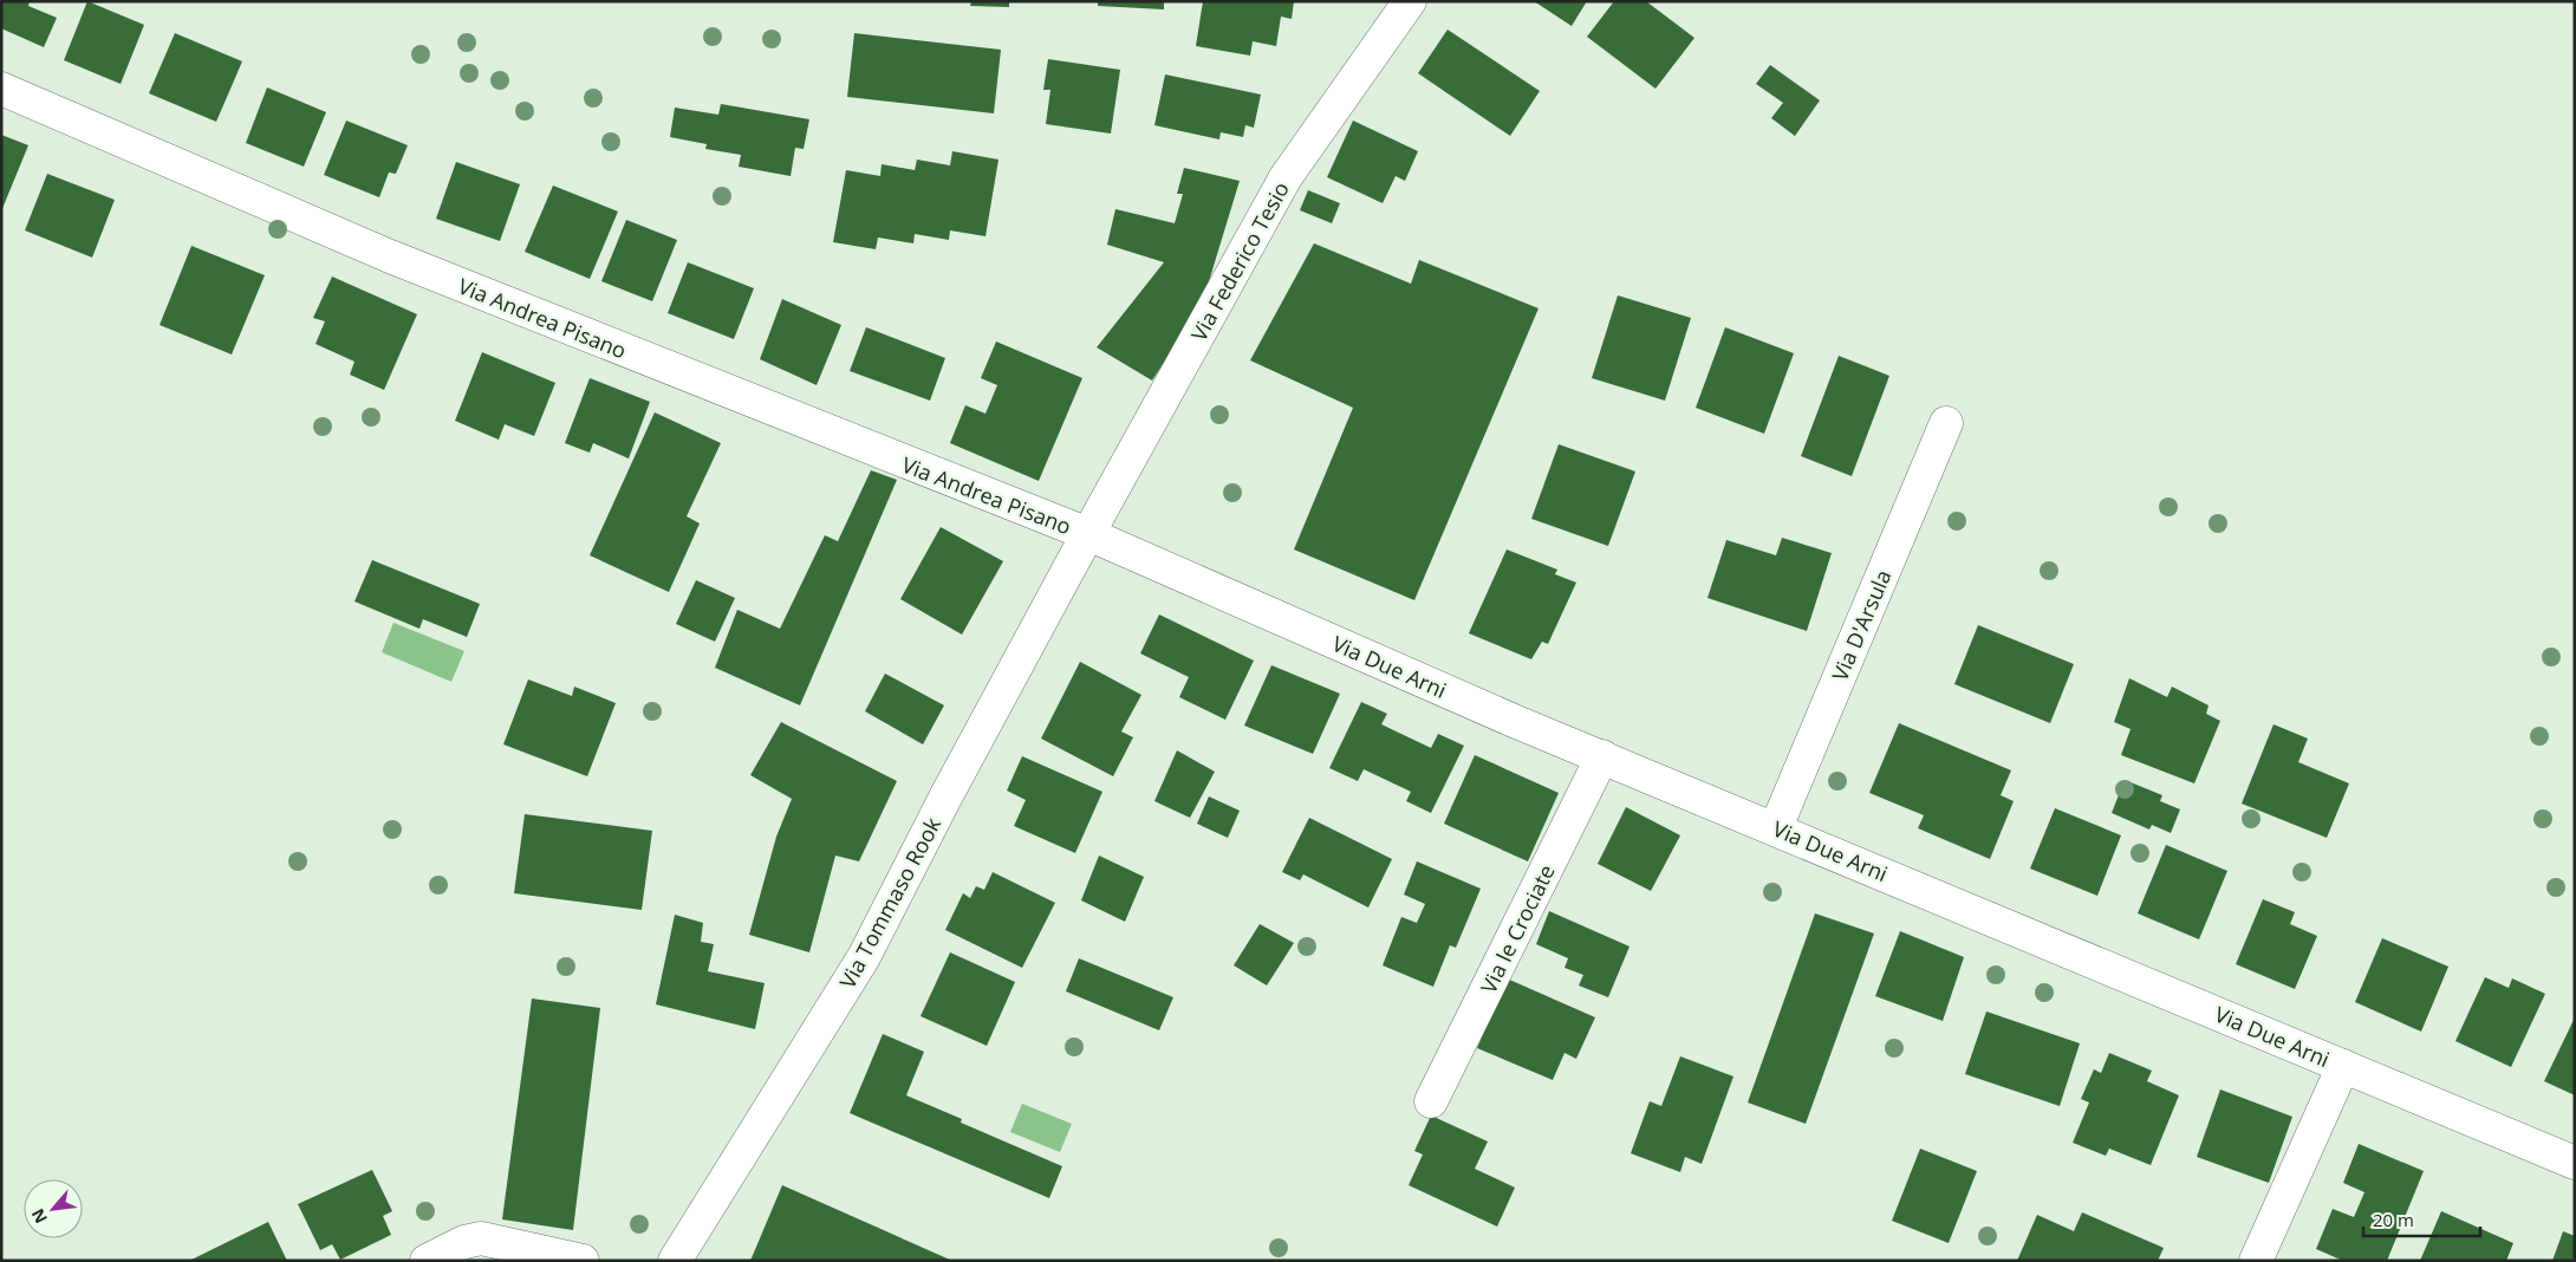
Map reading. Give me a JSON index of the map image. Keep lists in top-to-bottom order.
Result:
{
  "streets": {
    "street": [
      "Via Federico Tesio",
      "Via Andrea Pisano",
      "Via D'Arsula",
      "Via Due Arni",
      "Via Tommaso Rook",
      "Via le Crociate"
    ]
  },
  "crossings": [
    ["Via Federico Tesio", "Via Andrea Pisano"],
    ["Via Federico Tesio", "Via Due Arni"],
    ["Via Federico Tesio", "Via Tommaso Rook"],
    ["Via Andrea Pisano", "Via Due Arni"],
    ["Via Andrea Pisano", "Via Tommaso Rook"],
    ["Via D'Arsula", "Via Due Arni"],
    ["Via Due Arni", "Via Tommaso Rook"],
    ["Via Due Arni", "Via le Crociate"]
  ],
  "scale_bar": "20 m",
  "north": "bottom left"
}
